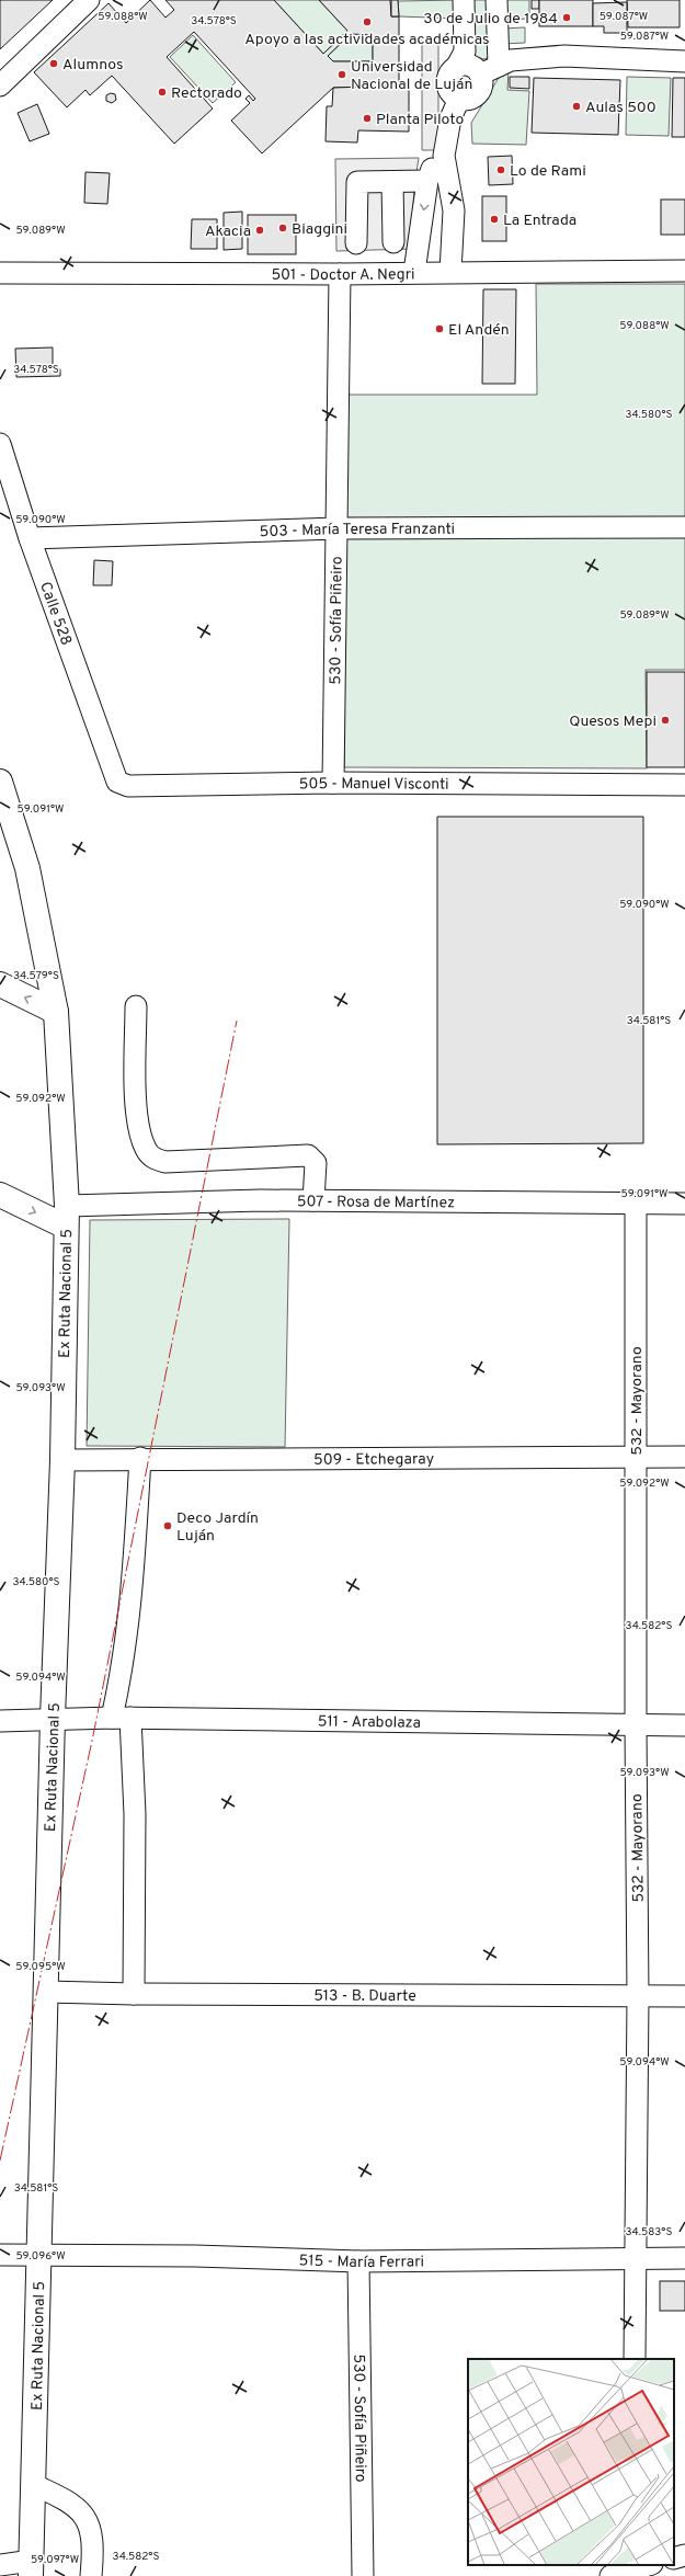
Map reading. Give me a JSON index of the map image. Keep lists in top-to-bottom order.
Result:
{
  "streets": {
    "main road": ["Ex Ruta Nacional 5"],
    "street": [
      "501 - Doctor A. Negri",
      "503 - María Teresa Franzanti",
      "Calle 528",
      "530 - Sofía Piñeiro",
      "505 - Manuel Visconti",
      "507 - Rosa de Martínez",
      "532 - Mayorano",
      "509 - Etchegaray",
      "511 - Arabolaza",
      "513 - B. Duarte",
      "515 - María Ferrari"
    ]
  },
  "crossings": [
    ["501 - Doctor A. Negri", "530 - Sofía Piñeiro"],
    ["503 - María Teresa Franzanti", "Calle 528"],
    ["503 - María Teresa Franzanti", "530 - Sofía Piñeiro"],
    ["Calle 528", "505 - Manuel Visconti"],
    ["530 - Sofía Piñeiro", "505 - Manuel Visconti"],
    ["530 - Sofía Piñeiro", "515 - María Ferrari"],
    ["507 - Rosa de Martínez", "Ex Ruta Nacional 5"],
    ["507 - Rosa de Martínez", "532 - Mayorano"],
    ["Ex Ruta Nacional 5", "509 - Etchegaray"],
    ["Ex Ruta Nacional 5", "511 - Arabolaza"],
    ["Ex Ruta Nacional 5", "513 - B. Duarte"],
    ["Ex Ruta Nacional 5", "515 - María Ferrari"],
    ["532 - Mayorano", "509 - Etchegaray"],
    ["532 - Mayorano", "511 - Arabolaza"],
    ["532 - Mayorano", "513 - B. Duarte"],
    ["532 - Mayorano", "515 - María Ferrari"]
  ],
  "places": [
    "30 de Julio de 1984",
    "Apoyo a las actividades académicas",
    "Alumnos",
    "Universidad Nacional de Luján",
    "Rectorado",
    "Aulas 500",
    "Planta Piloto",
    "Lo de Rami",
    "La Entrada",
    "Biaggini",
    "Akacia",
    "El Andén",
    "Quesos Mepi",
    "Deco Jardín Luján"
  ],
  "coordinates": [
    "59.088°W",
    "59.087°W",
    "34.578°S",
    "59.089°W",
    "34.580°S",
    "59.090°W",
    "59.091°W",
    "34.579°S",
    "34.581°S",
    "59.092°W",
    "59.093°W",
    "34.582°S",
    "59.094°W",
    "59.095°W",
    "34.583°S",
    "59.096°W",
    "59.097°W"
  ]
}
